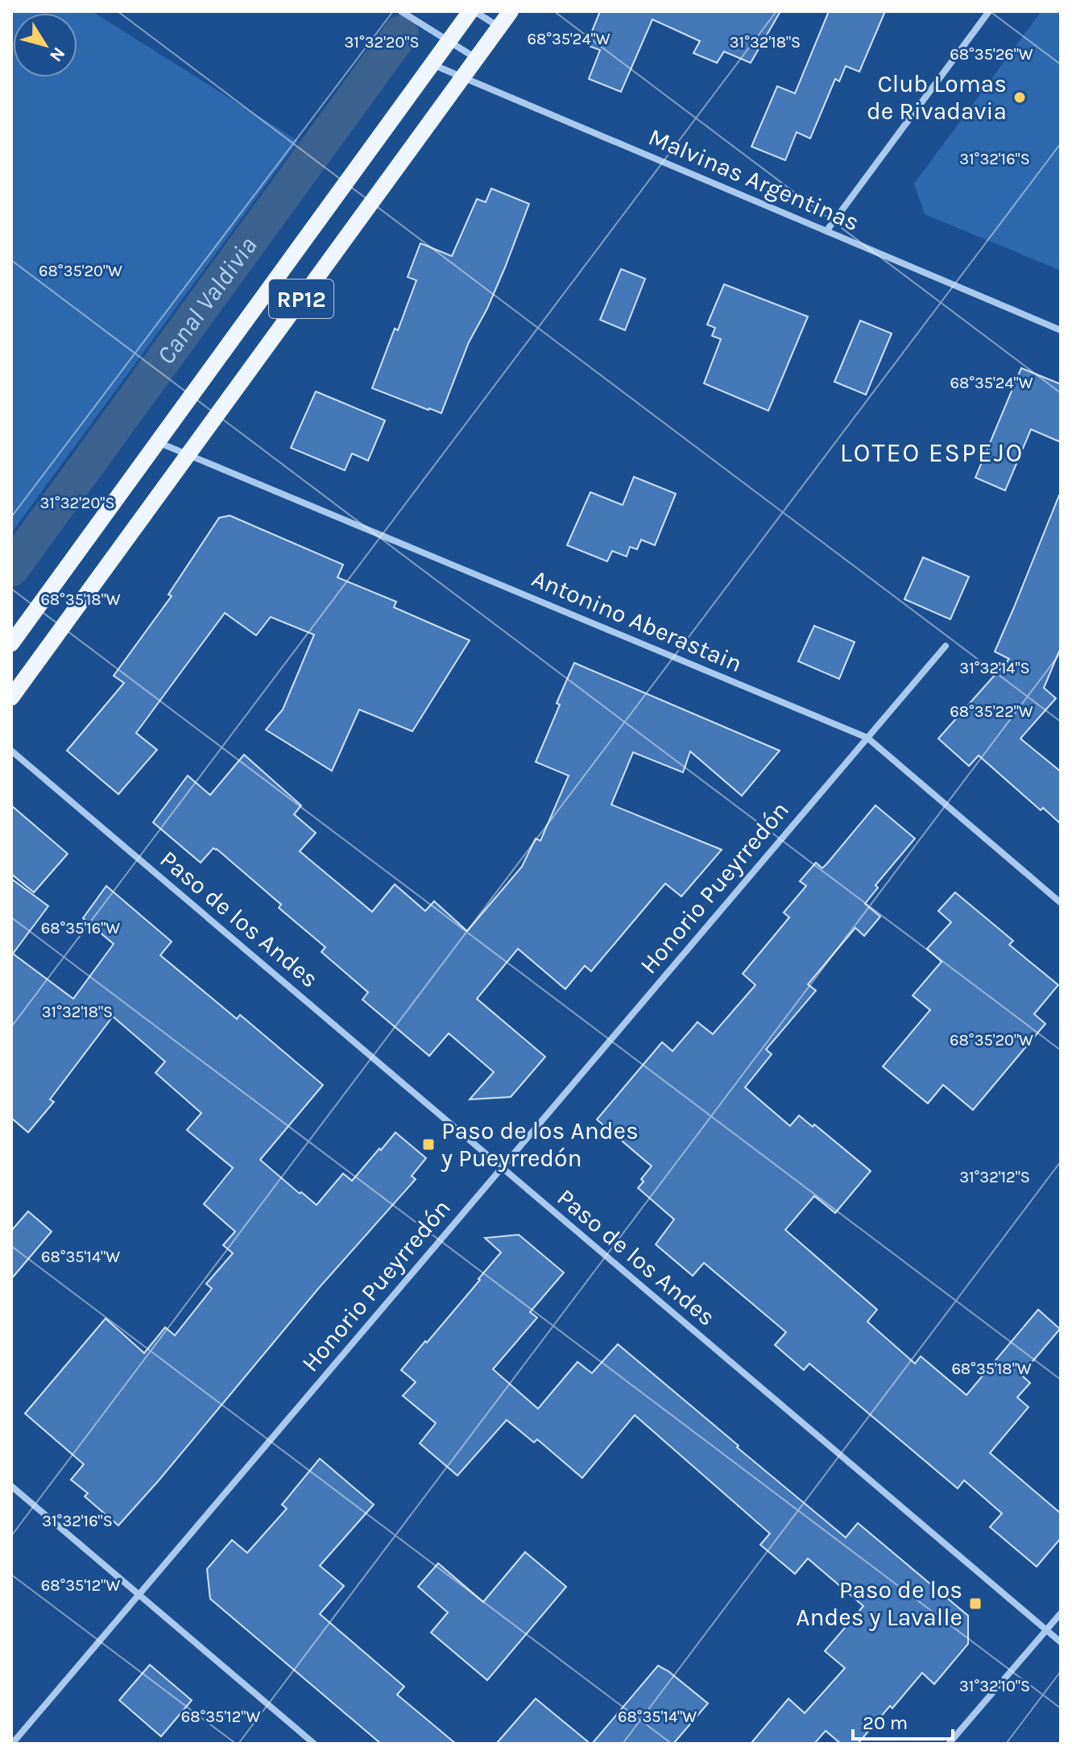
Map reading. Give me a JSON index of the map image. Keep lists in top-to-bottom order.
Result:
{
  "streets": {
    "main road": ["RP12"],
    "street": [
      "Malvinas Argentinas",
      "Antonino Aberastain",
      "Honorio Pueyrredón",
      "Paso de los Andes"
    ]
  },
  "crossings": [
    ["Malvinas Argentinas", "RP12"],
    ["RP12", "Antonino Aberastain"],
    ["Antonino Aberastain", "Honorio Pueyrredón"],
    ["Honorio Pueyrredón", "Paso de los Andes"]
  ],
  "districts": ["LOTEO ESPEJO"],
  "water": ["Canal Valdivia"],
  "places": {
    "other": ["Club Lomas de Rivadavia"],
    "transit": ["Paso de los Andes y Pueyrredón", "Paso de los Andes y Lavalle"]
  },
  "scale_bar": "20 m",
  "north": "bottom right",
  "coordinates": [
    "68°35'24\"W",
    "31°32'20\"S",
    "31°32'18\"S",
    "68°35'26\"W",
    "31°32'16\"S",
    "68°35'20\"W",
    "68°35'18\"W",
    "31°32'14\"S",
    "68°35'22\"W",
    "68°35'16\"W",
    "31°32'12\"S",
    "68°35'14\"W",
    "68°35'12\"W",
    "31°32'10\"S"
  ]
}
